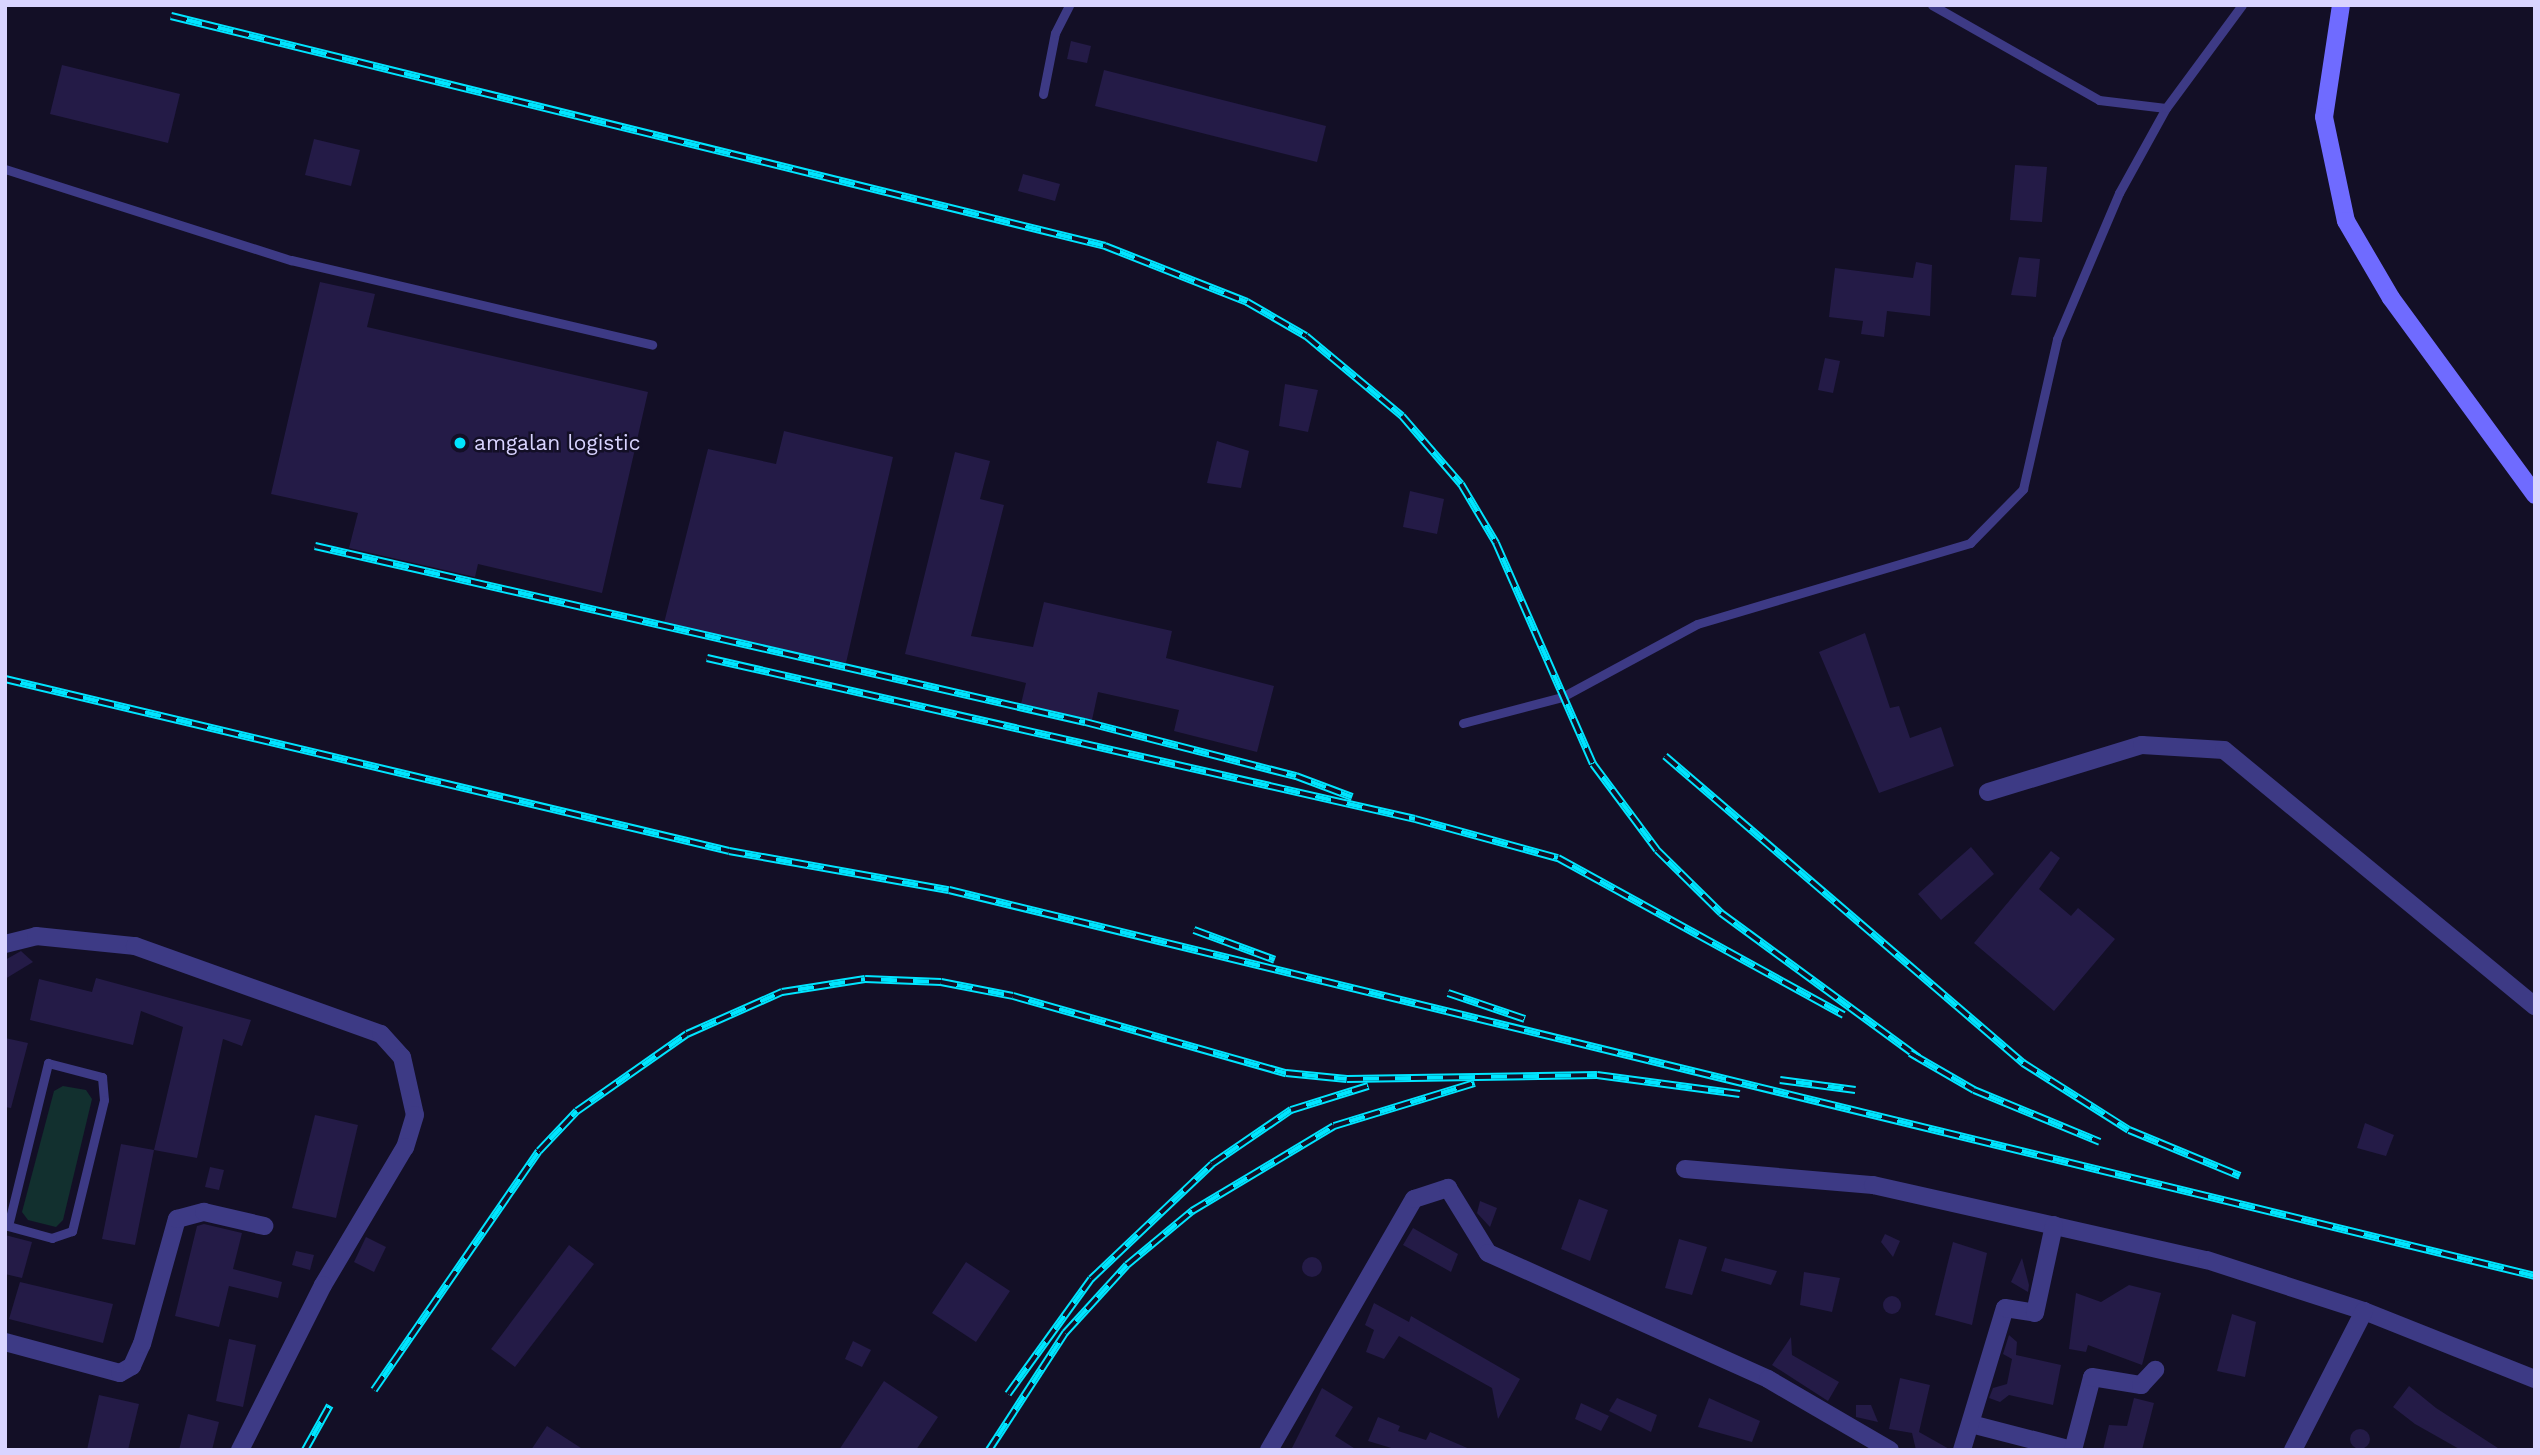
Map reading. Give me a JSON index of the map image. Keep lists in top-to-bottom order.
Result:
{
  "places": ["amgalan logistic"]
}
